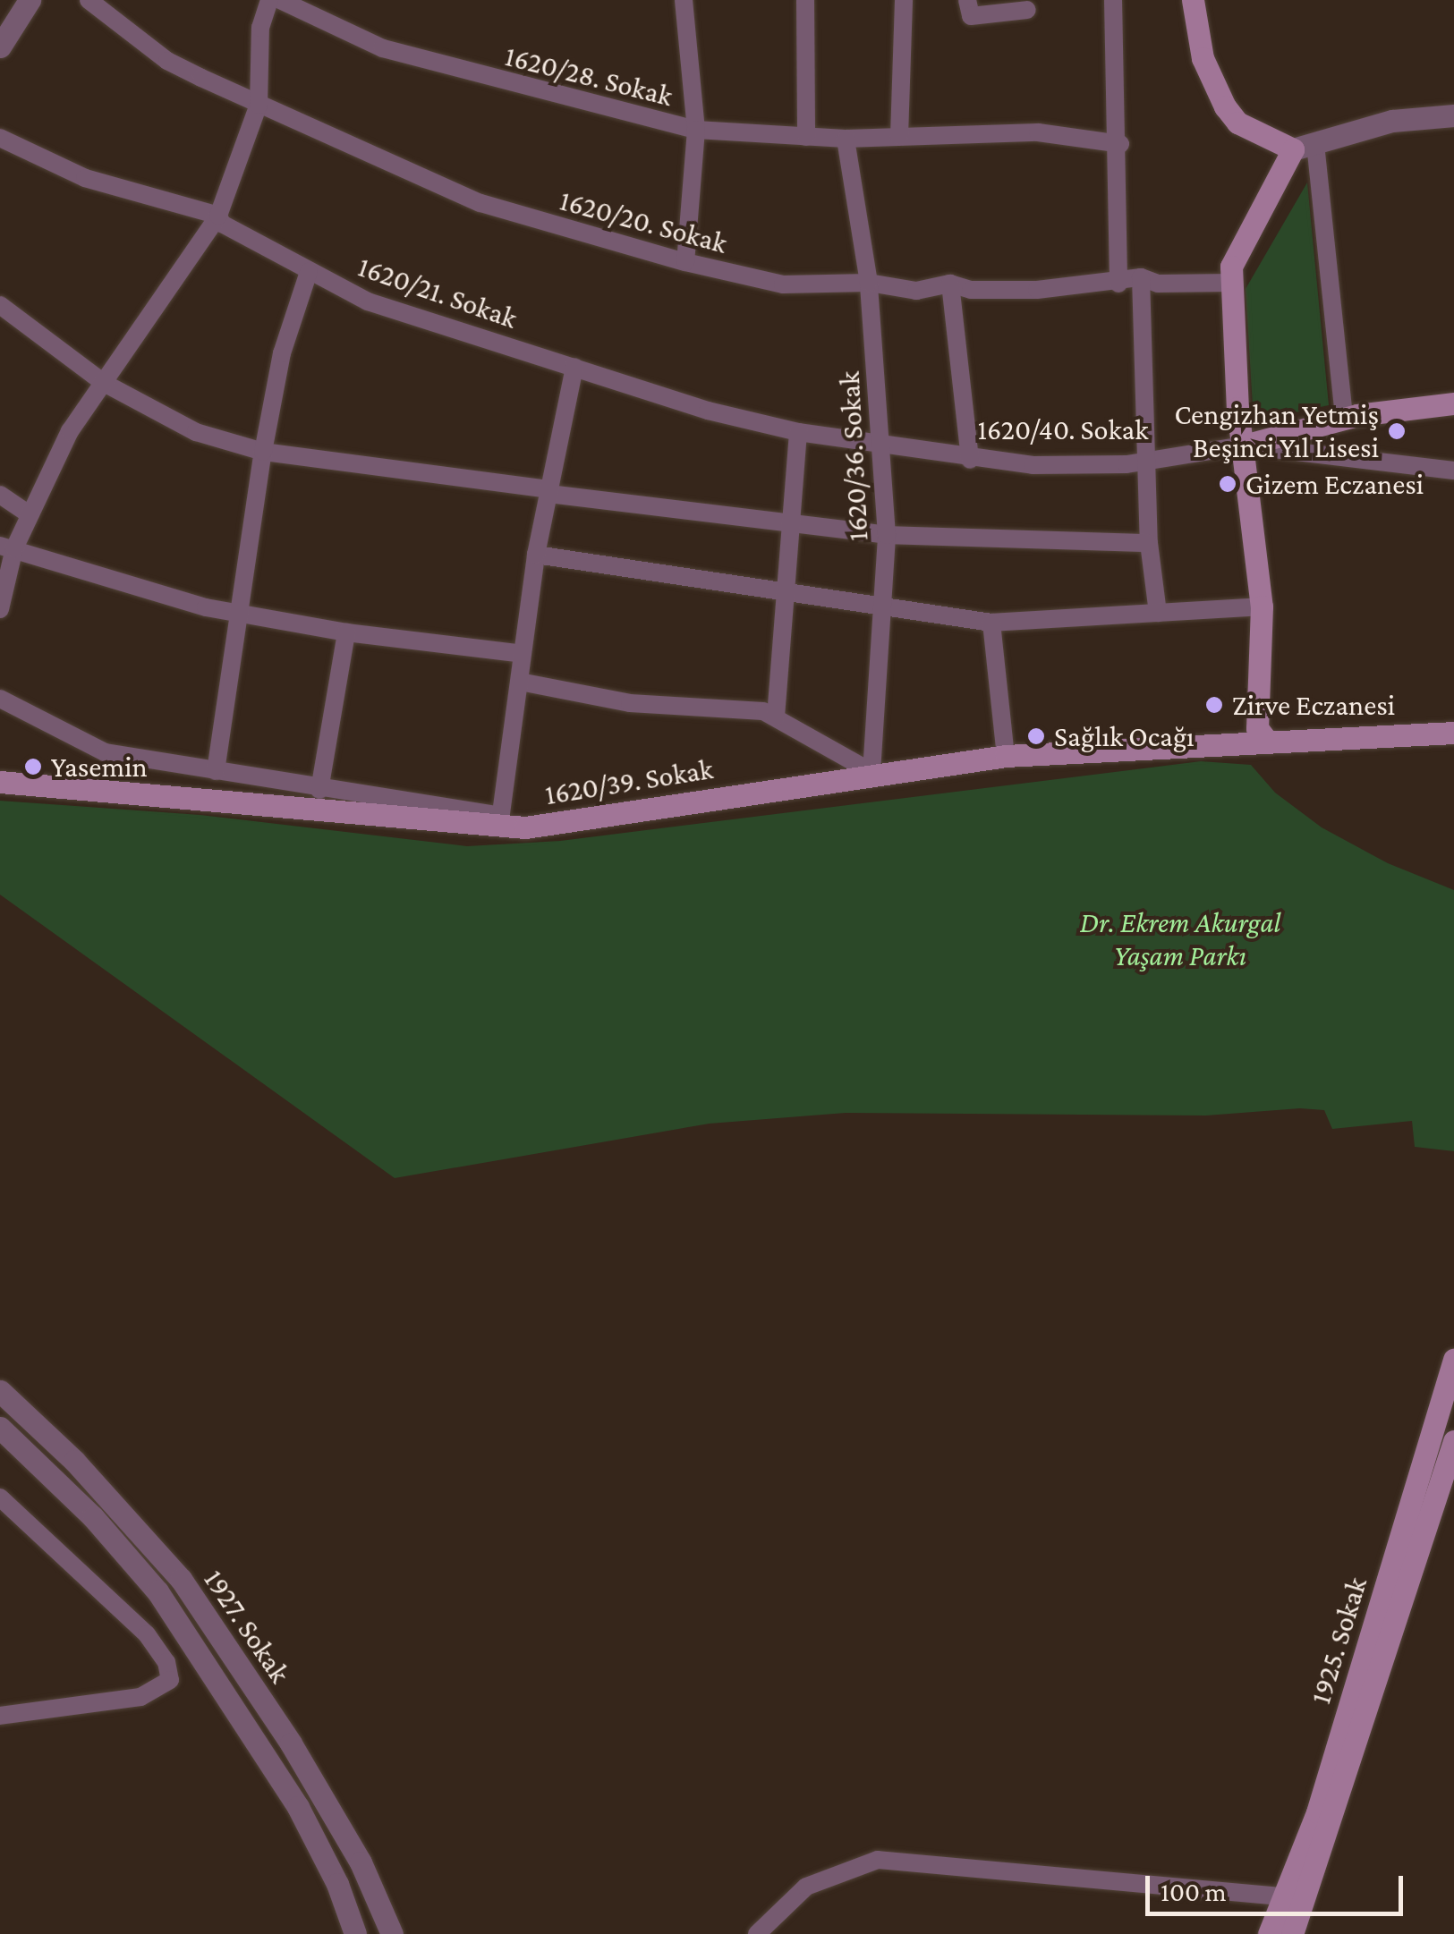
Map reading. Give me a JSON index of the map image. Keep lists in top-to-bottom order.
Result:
{
  "streets": {
    "main road": ["1620/40. Sokak", "1620/39. Sokak", "1925. Sokak"],
    "street": [
      "1620/28. Sokak",
      "1620/20. Sokak",
      "1620/21. Sokak",
      "1620/36. Sokak",
      "1927. Sokak"
    ]
  },
  "crossings": [
    ["1620/28. Sokak", "1620/36. Sokak"],
    ["1620/20. Sokak", "1620/36. Sokak"],
    ["1620/21. Sokak", "1620/40. Sokak"],
    ["1620/21. Sokak", "1620/36. Sokak"],
    ["1620/40. Sokak", "1620/36. Sokak"],
    ["1620/36. Sokak", "1620/39. Sokak"]
  ],
  "parks": ["Dr. Ekrem Akurgal Yaşam Parkı"],
  "places": [
    "Cengizhan Yetmiş Beşinci Yıl Lisesi",
    "Gizem Eczanesi",
    "Zirve Eczanesi",
    "Sağlık Ocağı",
    "Yasemin"
  ],
  "scale_bar": "100 m"
}
